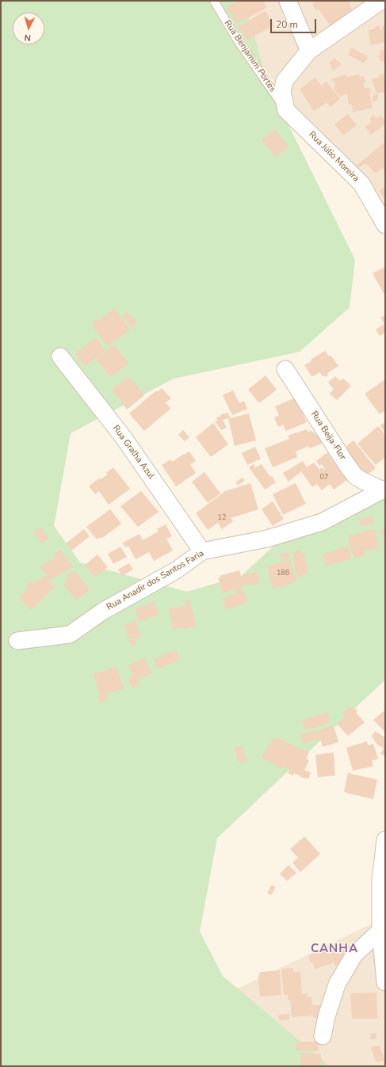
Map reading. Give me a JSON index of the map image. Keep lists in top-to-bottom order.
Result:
{
  "streets": {
    "street": [
      "Rua Júlio Moreira",
      "Rua Beija-Flor",
      "Rua Gralha Azul",
      "Rua Anadir dos Santos Faria"
    ],
    "lane": ["Rua Benjamim Portes"]
  },
  "crossings": [
    ["Rua Benjamim Portes", "Rua Júlio Moreira"],
    ["Rua Beija-Flor", "Rua Anadir dos Santos Faria"],
    ["Rua Gralha Azul", "Rua Anadir dos Santos Faria"]
  ],
  "districts": ["CANHA"],
  "house_numbers": ["07", "12", "186"],
  "scale_bar": "20 m",
  "north": "bottom"
}
